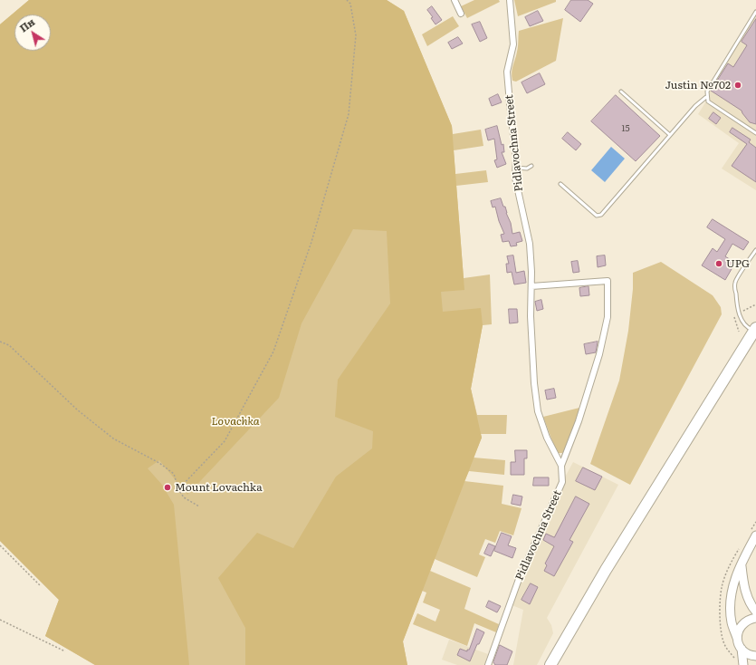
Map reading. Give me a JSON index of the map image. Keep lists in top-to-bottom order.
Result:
{
  "streets": {
    "street": ["Pidlavochna Street"]
  },
  "parks": ["Lovachka"],
  "places": ["Justin №702", "UPG", "Mount Lovachka"],
  "house_numbers": ["15"],
  "north": "top left"
}
